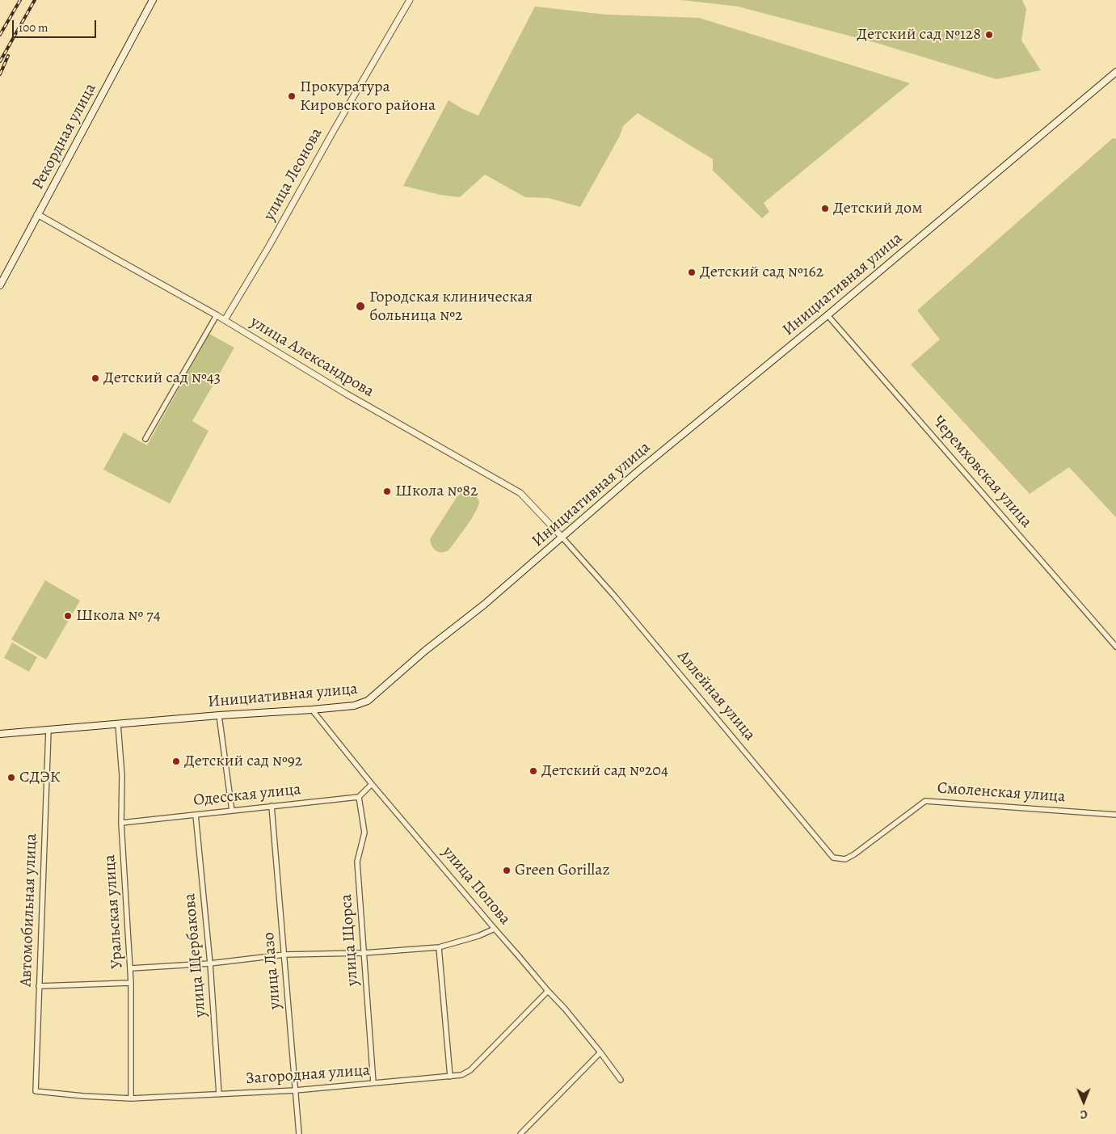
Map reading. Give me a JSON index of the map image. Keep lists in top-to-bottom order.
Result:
{
  "streets": {
    "main road": ["Рекордная улица", "Инициативная улица"],
    "street": [
      "улица Леонова",
      "улица Александрова",
      "Черемховская улица",
      "Аллейная улица",
      "Смоленская улица",
      "Одесская улица",
      "улица Попова",
      "Автомобильная улица",
      "Уральская улица",
      "улица Щорса",
      "улица Щербакова",
      "улица Лазо",
      "Загородная улица"
    ]
  },
  "crossings": [
    ["Рекордная улица", "улица Александрова"],
    ["улица Леонова", "улица Александрова"],
    ["Инициативная улица", "улица Александрова"],
    ["Инициативная улица", "Черемховская улица"],
    ["Инициативная улица", "Аллейная улица"],
    ["Инициативная улица", "улица Попова"],
    ["Инициативная улица", "Автомобильная улица"],
    ["Инициативная улица", "Уральская улица"],
    ["улица Александрова", "Аллейная улица"],
    ["Аллейная улица", "Смоленская улица"],
    ["Одесская улица", "Уральская улица"],
    ["Одесская улица", "улица Щорса"],
    ["Одесская улица", "улица Щербакова"],
    ["Одесская улица", "улица Лазо"],
    ["улица Попова", "Загородная улица"],
    ["Автомобильная улица", "Загородная улица"],
    ["Уральская улица", "Загородная улица"],
    ["улица Щорса", "Загородная улица"],
    ["улица Щербакова", "Загородная улица"],
    ["улица Лазо", "Загородная улица"]
  ],
  "places": [
    "Детский сад №128",
    "Прокуратура Кировского района",
    "Детский дом",
    "Детский сад №162",
    "Городская клиническая больница №2",
    "Детский сад №43",
    "Школа №82",
    "Школа № 74",
    "Детский сад №92",
    "Детский сад №204",
    "СДЭК",
    "Green Gorillaz"
  ],
  "scale_bar": "100 m",
  "north": "bottom"
}
